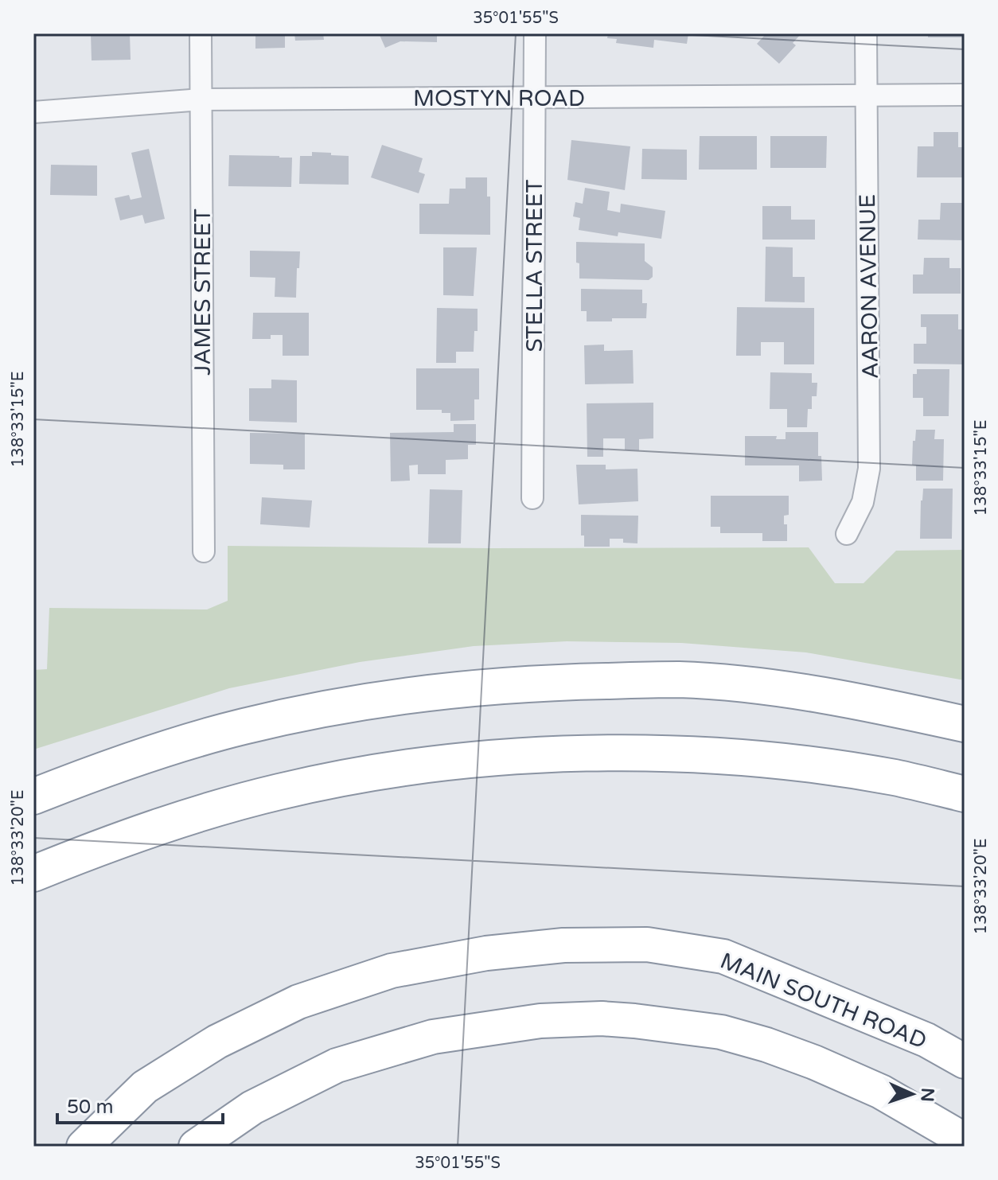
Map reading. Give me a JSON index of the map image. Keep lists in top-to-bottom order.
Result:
{
  "streets": {
    "highway": ["MAIN SOUTH ROAD"],
    "street": [
      "MOSTYN ROAD",
      "STELLA STREET",
      "AARON AVENUE",
      "JAMES STREET"
    ]
  },
  "crossings": [
    ["MOSTYN ROAD", "STELLA STREET"],
    ["MOSTYN ROAD", "AARON AVENUE"],
    ["MOSTYN ROAD", "JAMES STREET"]
  ],
  "scale_bar": "50 m",
  "north": "right",
  "coordinates": ["35°01'55\"S", "138°33'15\"E", "138°33'20\"E"]
}
